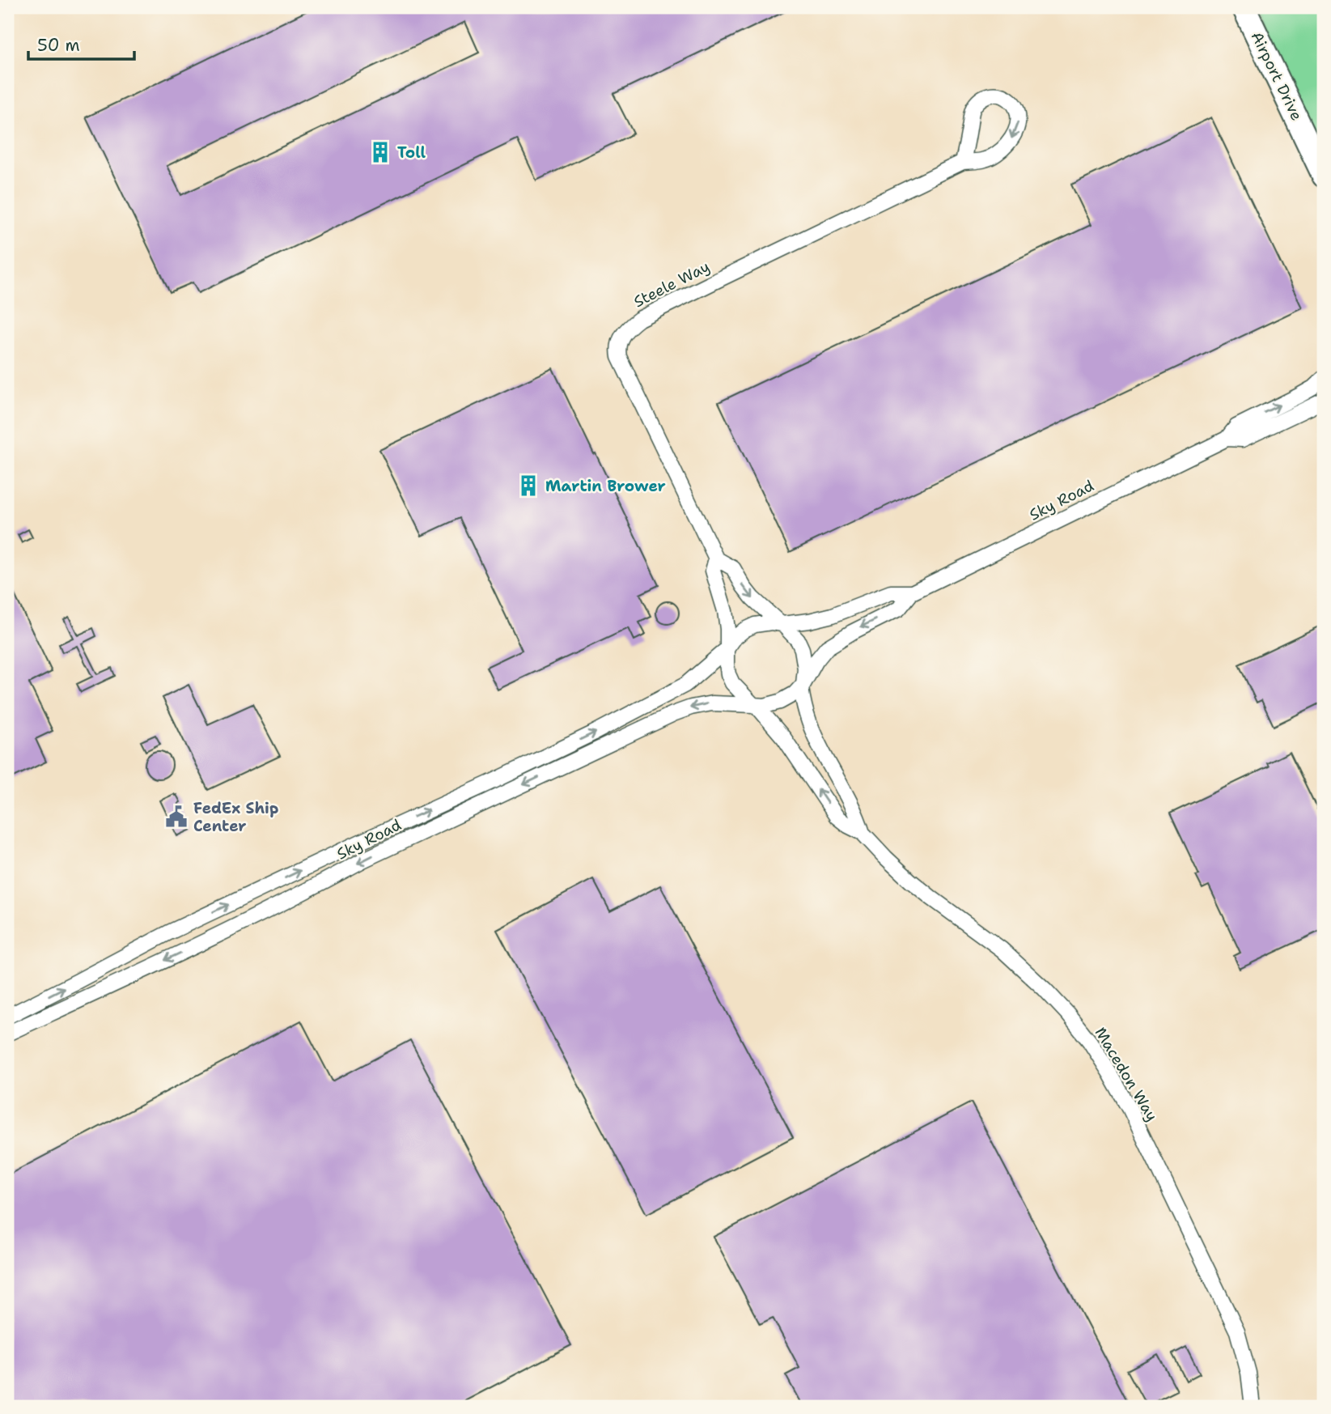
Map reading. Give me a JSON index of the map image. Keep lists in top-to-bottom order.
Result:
{
  "streets": {
    "main road": ["Airport Drive"],
    "street": ["Steele Way", "Sky Road", "Macedon Way"]
  },
  "crossings": [
    ["Steele Way", "Sky Road"],
    ["Steele Way", "Macedon Way"],
    ["Sky Road", "Macedon Way"]
  ],
  "places": {
    "building": ["Toll", "Martin Brower"],
    "public building": ["FedEx Ship Center"]
  },
  "scale_bar": "50 m"
}
